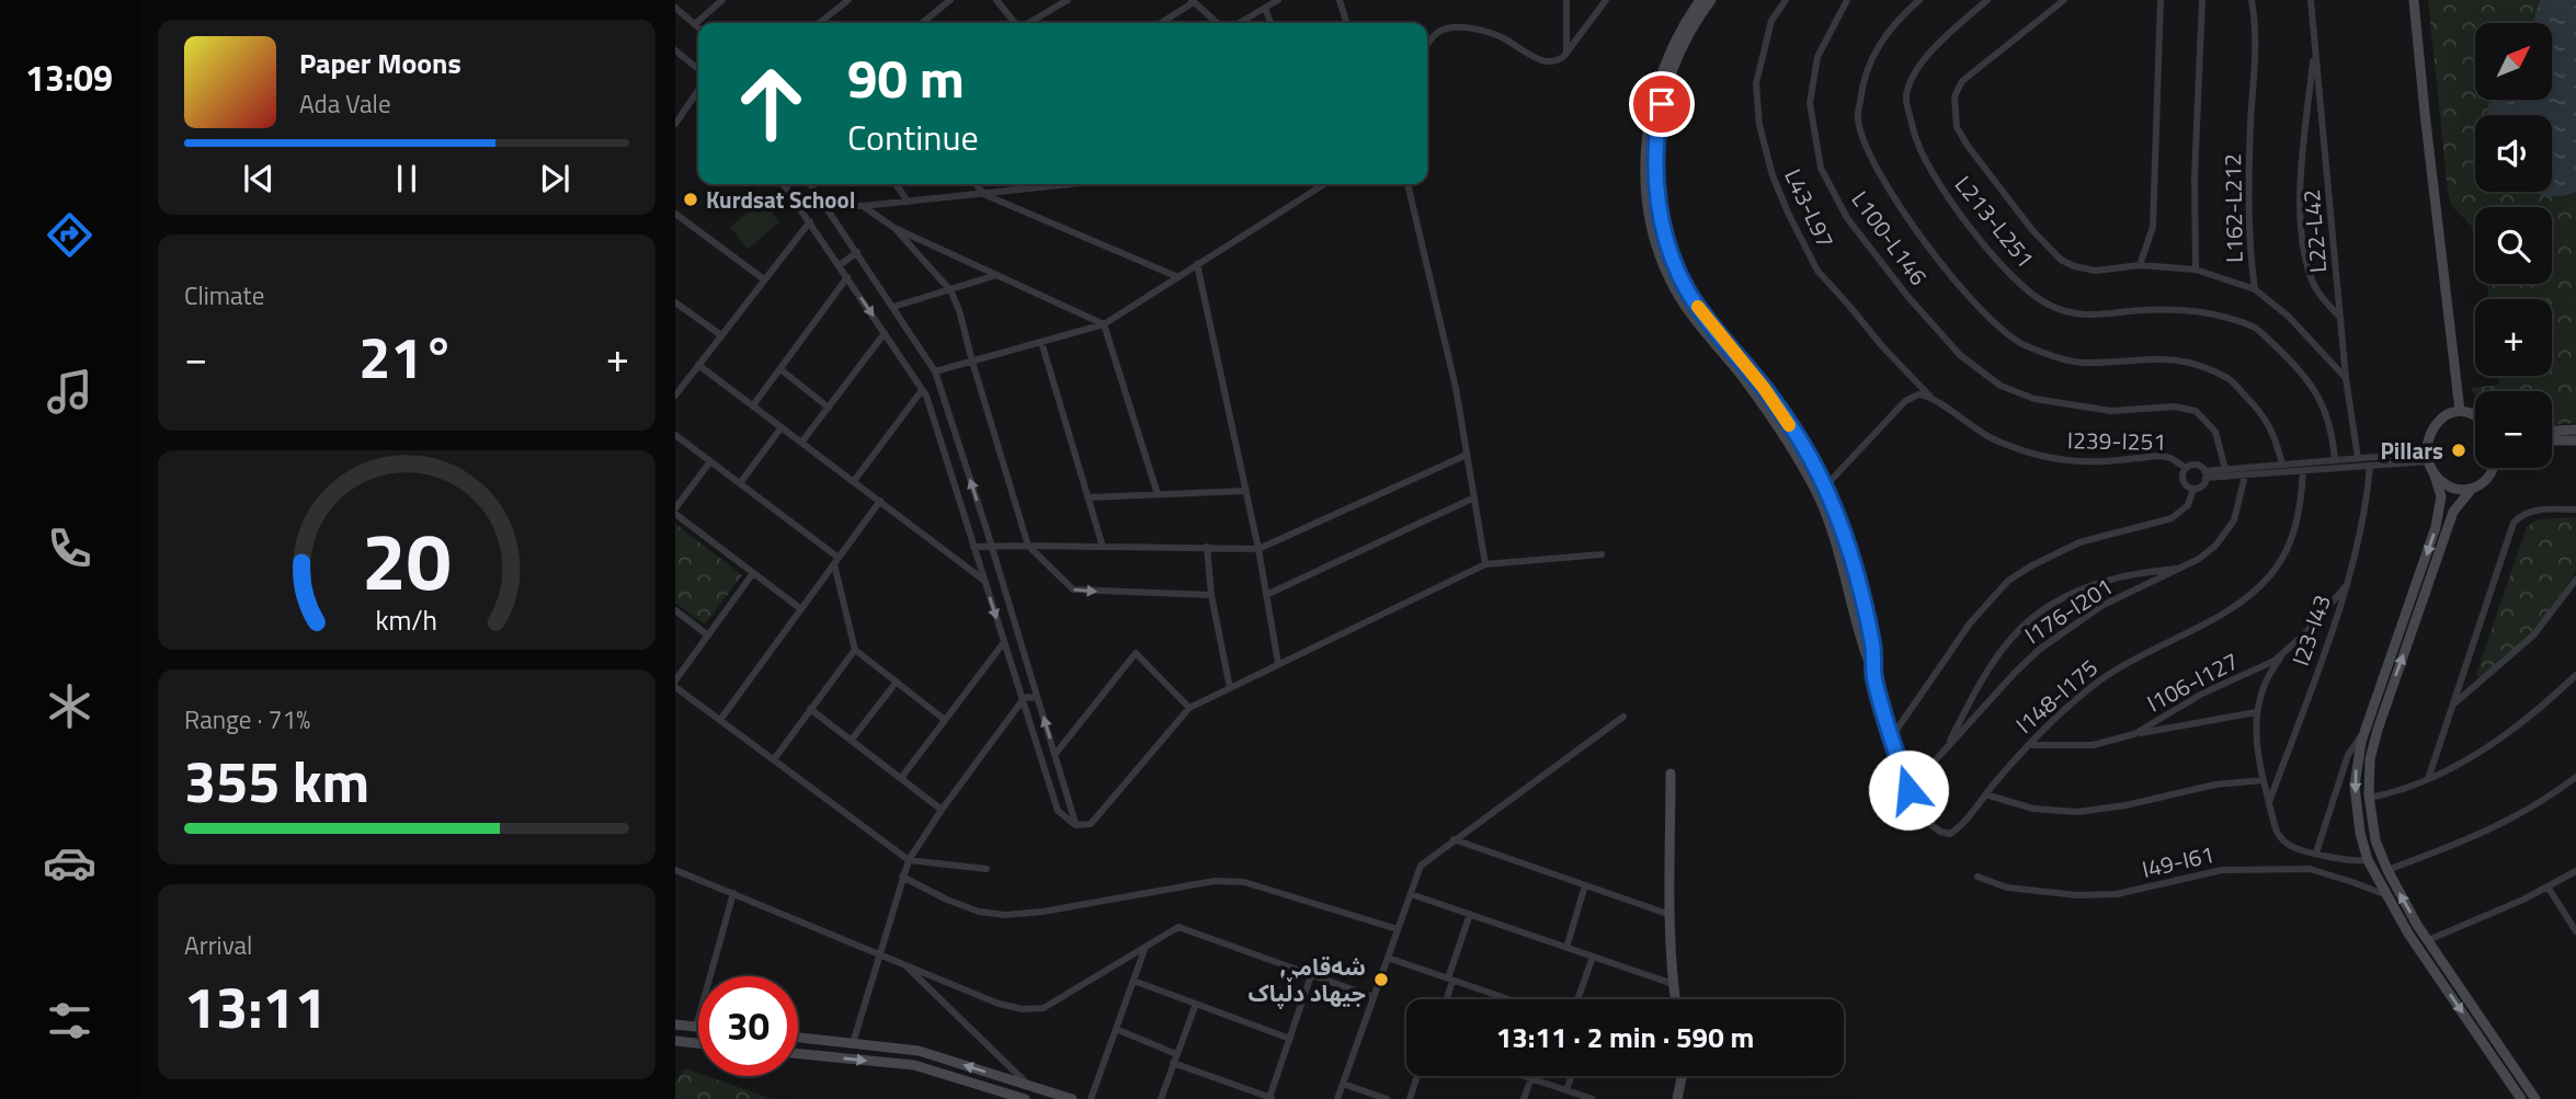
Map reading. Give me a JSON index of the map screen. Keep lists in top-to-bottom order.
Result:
{
  "streets": {
    "street": [
      "L43-L97",
      "L162-L212",
      "L213-L251",
      "L22-L42",
      "L100-L146",
      "I239-I251",
      "I176-I201",
      "I23-I43",
      "I106-I127",
      "I148-I175",
      "I49-I61"
    ]
  },
  "crossings": [
    ["L43-L97", "I239-I251"],
    ["L162-L212", "L22-L42"],
    ["I176-I201", "I148-I175"],
    ["I23-I43", "I106-I127"],
    ["I106-I127", "I148-I175"]
  ],
  "places": ["Kurdsat School", "Pillars", "شەقامی جیهاد دڵپاک"],
  "north": "top right",
  "page": {
    "tabs": "13:09",
    "map_buttons": ["+", "−"],
    "turn": ["90 m", "Continue"],
    "song": ["Paper Moons", "Ada Vale"],
    "tile": [
      "Climate",
      ["Range · 71%", "355 km"],
      ["Arrival", "13:11"]
    ],
    "heat": ["−", "21°", "+"],
    "limit": "30",
    "trip": "13:11 · 2 min · 590 m",
    "gauge": ["20", "km/h"]
  }
}
